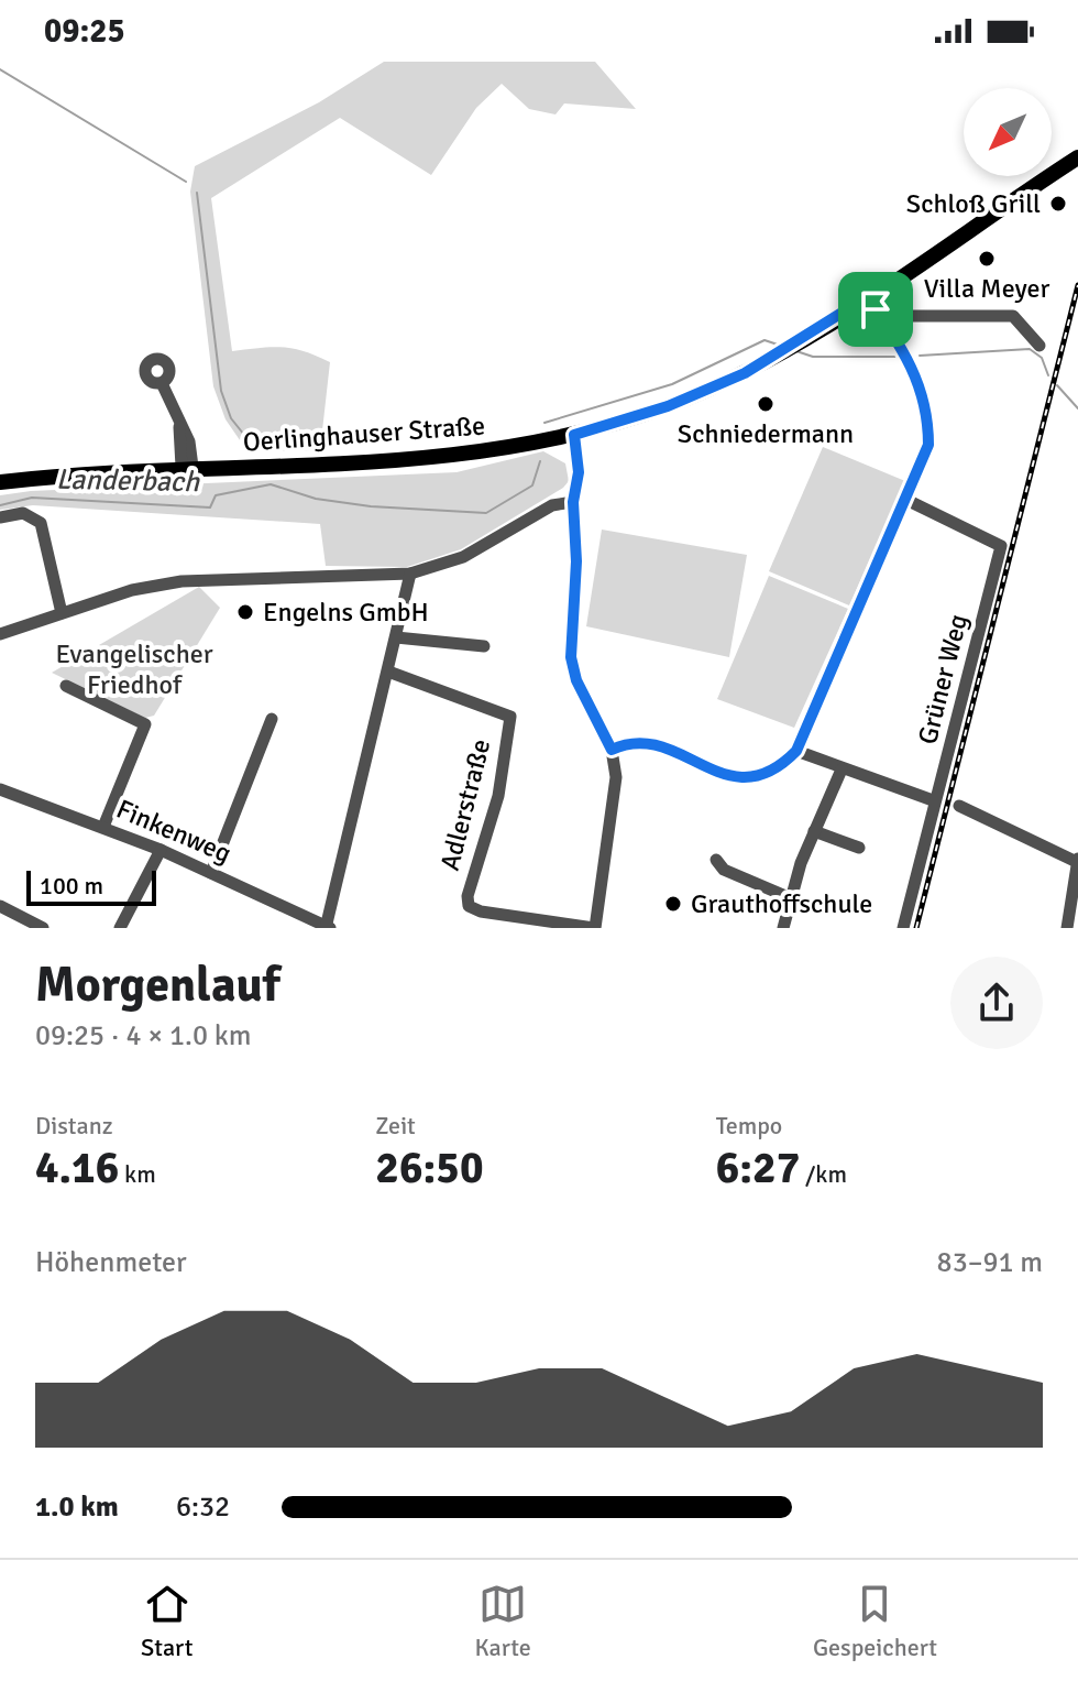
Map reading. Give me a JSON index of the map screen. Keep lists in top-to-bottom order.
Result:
{
  "streets": {
    "main road": ["Oerlinghauser Straße"],
    "street": ["Grüner Weg", "Adlerstraße", "Finkenweg"]
  },
  "water": ["Landerbach"],
  "parks": ["Evangelischer Friedhof"],
  "places": [
    "Schloß Grill",
    "Villa Meyer",
    "Schniedermann",
    "Engelns GmbH",
    "Grauthoffschule"
  ],
  "scale_bar": "100 m",
  "north": "bottom left",
  "page": {
    "status": "09:25",
    "scale": "100 m",
    "heading": ["Morgenlauf", "09:25 · 4 × 1.0 km"],
    "stats": [
      ["Distanz", "4.16 km"],
      ["Zeit", "26:50"],
      ["Tempo", "6:27 /km"]
    ],
    "chart": ["Höhenmeter", "83–91 m"],
    "list": [
      {
        "name": "1.0 km",
        "note": "6:32"
      }
    ],
    "tabs": ["Start", "Karte", "Gespeichert"]
  }
}
